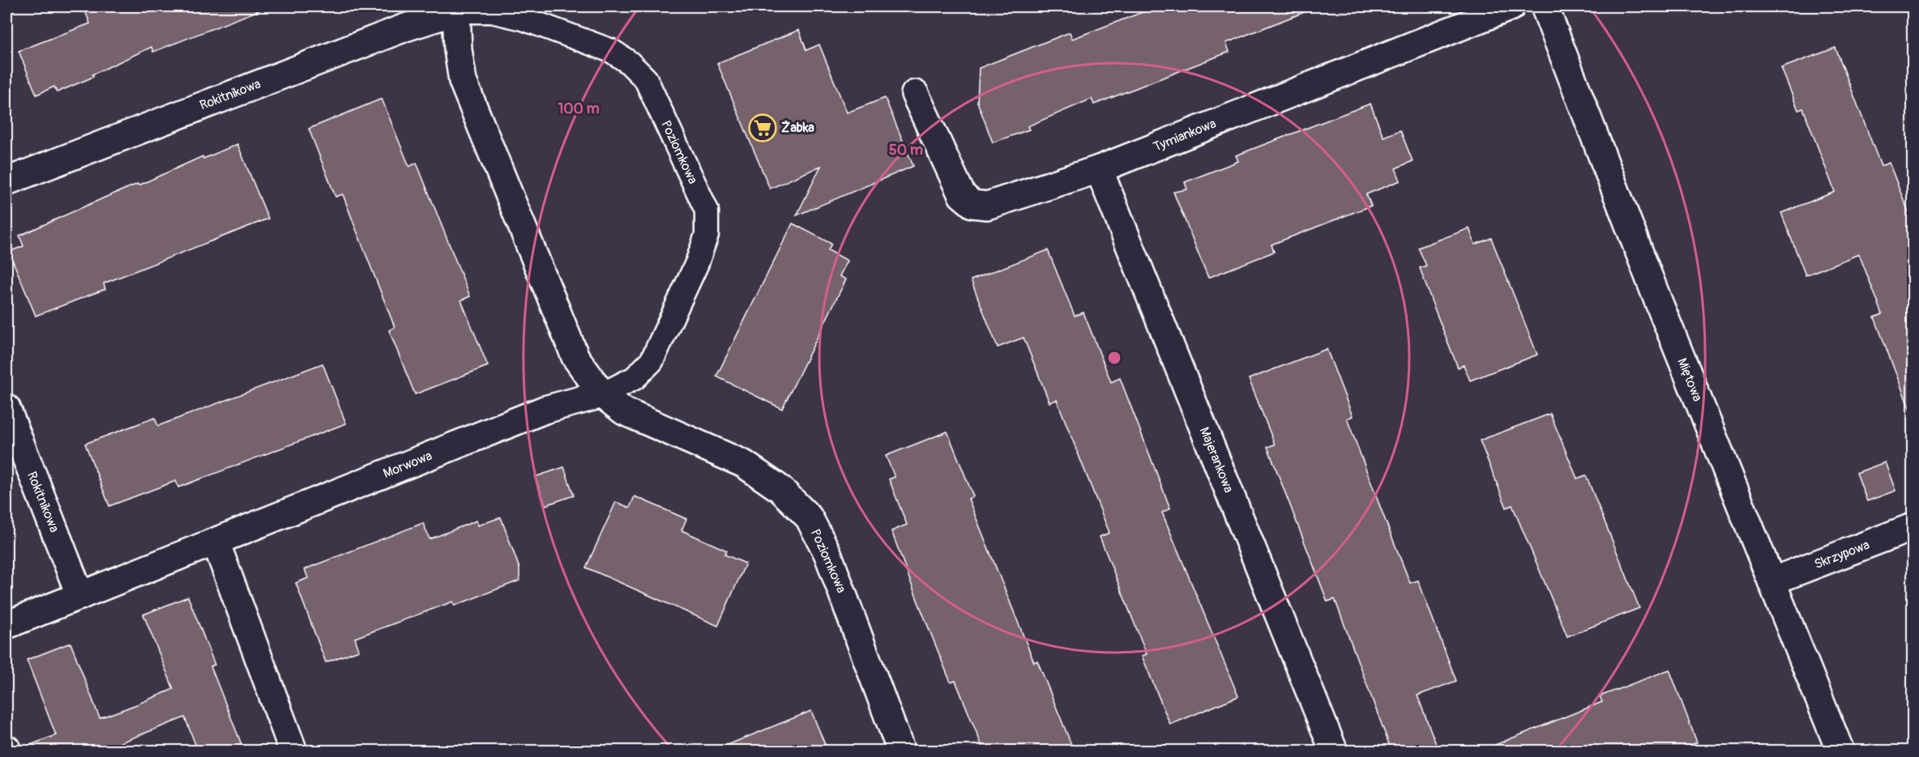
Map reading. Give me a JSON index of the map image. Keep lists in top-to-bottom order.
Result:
{
  "streets": {
    "street": [
      "Rokitnikowa",
      "Tymiankowa",
      "Poziomkowa",
      "Miętowa",
      "Majerankowa",
      "Morwowa",
      "Skrzypowa"
    ]
  },
  "crossings": [
    ["Rokitnikowa", "Poziomkowa"],
    ["Rokitnikowa", "Morwowa"],
    ["Tymiankowa", "Majerankowa"],
    ["Poziomkowa", "Morwowa"],
    ["Miętowa", "Skrzypowa"]
  ],
  "places": {
    "supermarket": ["Żabka"]
  },
  "rings": ["100 m", "50 m"]
}
